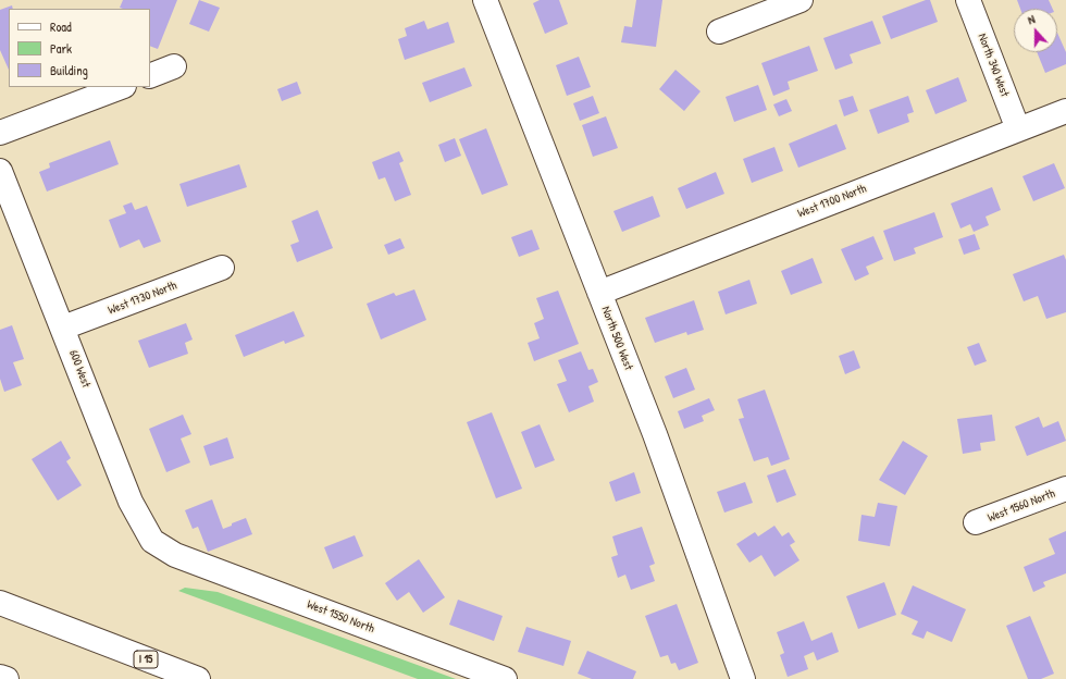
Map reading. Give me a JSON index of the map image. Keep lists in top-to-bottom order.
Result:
{
  "streets": {
    "main road": [
      "North 340 West",
      "West 1700 North",
      "West 1730 North",
      "North 500 West",
      "600 West",
      "West 1560 North",
      "West 1550 North",
      "I 15"
    ]
  },
  "crossings": [
    ["North 340 West", "West 1700 North"],
    ["West 1700 North", "North 500 West"],
    ["West 1730 North", "600 West"],
    ["600 West", "West 1550 North"]
  ],
  "legend": ["Road", "Park", "Building"],
  "north": "top"
}
